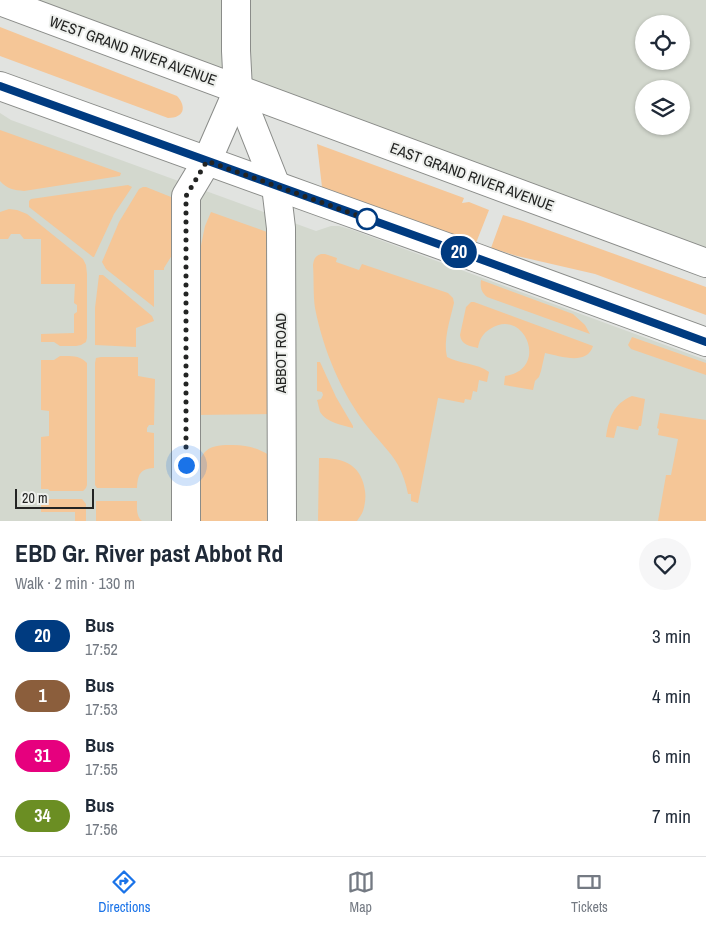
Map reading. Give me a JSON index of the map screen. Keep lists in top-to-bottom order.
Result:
{
  "streets": {
    "main road": ["WEST GRAND RIVER AVENUE", "EAST GRAND RIVER AVENUE", "ABBOT ROAD"]
  },
  "crossings": [
    ["WEST GRAND RIVER AVENUE", "EAST GRAND RIVER AVENUE"],
    ["WEST GRAND RIVER AVENUE", "ABBOT ROAD"],
    ["EAST GRAND RIVER AVENUE", "ABBOT ROAD"]
  ],
  "lines": ["bus line 20"],
  "scale_bar": "20 m",
  "page": {
    "on_map": "20",
    "scale": "20 m",
    "heading": ["EBD Gr. River past Abbot Rd", "Walk · 2 min · 130 m"],
    "list": [
      {
        "mark": "20",
        "name": "Bus",
        "note": "17:52",
        "value": "3 min"
      },
      {
        "mark": "1",
        "name": "Bus",
        "note": "17:53",
        "value": "4 min"
      },
      {
        "mark": "31",
        "name": "Bus",
        "note": "17:55",
        "value": "6 min"
      },
      {
        "mark": "34",
        "name": "Bus",
        "note": "17:56",
        "value": "7 min"
      }
    ],
    "tabs": ["Directions", "Map", "Tickets"]
  }
}
